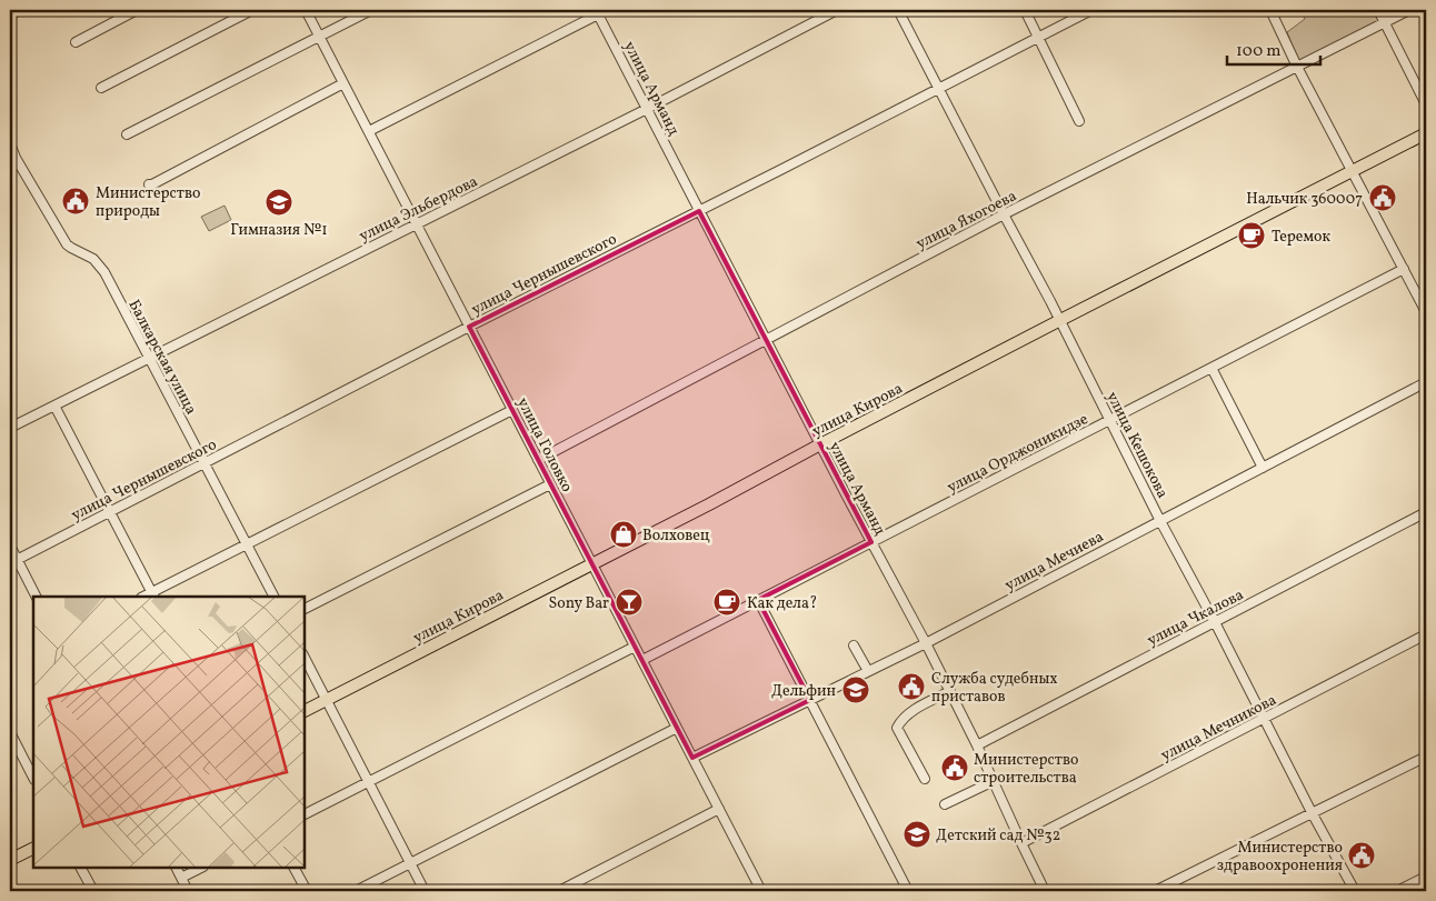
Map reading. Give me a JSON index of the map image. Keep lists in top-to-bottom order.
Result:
{
  "streets": {
    "main road": ["улица Кирова"],
    "street": [
      "улица Арманд",
      "улица Эльбердова",
      "улица Яхогоева",
      "улица Чернышевского",
      "Балкарская улица",
      "улица Головко",
      "улица Кешокова",
      "улица Орджоникидзе",
      "улица Мечиева",
      "улица Чкалова",
      "улица Мечникова"
    ]
  },
  "crossings": [
    ["улица Арманд", "улица Эльбердова"],
    ["улица Арманд", "улица Яхогоева"],
    ["улица Арманд", "улица Чернышевского"],
    ["улица Арманд", "улица Кирова"],
    ["улица Арманд", "улица Орджоникидзе"],
    ["улица Арманд", "улица Мечиева"],
    ["улица Арманд", "улица Чкалова"],
    ["улица Арманд", "улица Мечникова"],
    ["улица Эльбердова", "Балкарская улица"],
    ["улица Эльбердова", "улица Головко"],
    ["улица Яхогоева", "улица Головко"],
    ["улица Яхогоева", "улица Кешокова"],
    ["улица Чернышевского", "Балкарская улица"],
    ["улица Чернышевского", "улица Головко"],
    ["улица Чернышевского", "улица Кешокова"],
    ["улица Кирова", "улица Головко"],
    ["улица Кирова", "улица Кешокова"],
    ["улица Головко", "улица Орджоникидзе"],
    ["улица Головко", "улица Мечиева"],
    ["улица Кешокова", "улица Орджоникидзе"],
    ["улица Кешокова", "улица Мечиева"],
    ["улица Кешокова", "улица Чкалова"],
    ["улица Кешокова", "улица Мечникова"]
  ],
  "places": {
    "public building": [
      "Нальчик 360007",
      "Министерство природы",
      "Служба судебных приставов",
      "Министерство строительства",
      "Министерство здравоохронения"
    ],
    "school or university": ["Гимназия №1", "Дельфин", "Детский сад №32"],
    "cafe": ["Теремок", "Как дела?"],
    "shop": ["Волховец"],
    "bar": ["Sony Bar"]
  },
  "scale_bar": "100 m"
}
